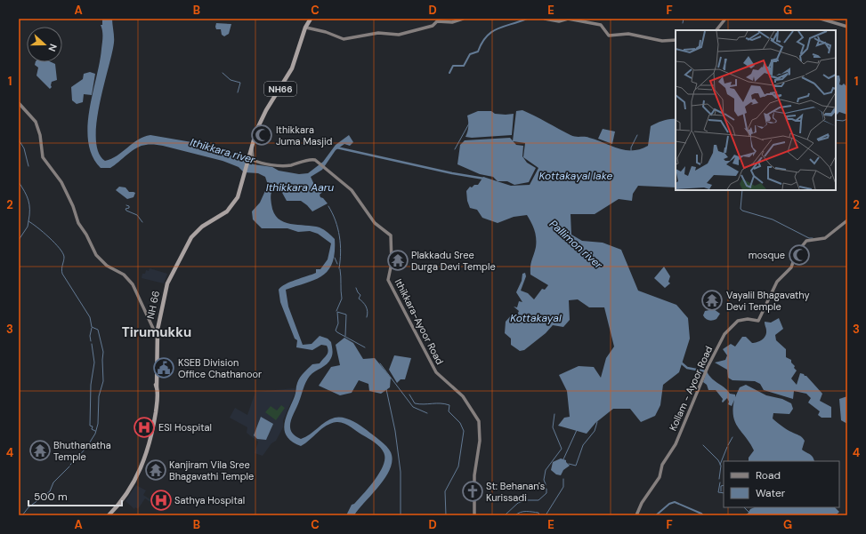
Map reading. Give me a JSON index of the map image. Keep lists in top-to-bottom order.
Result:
{
  "streets": {
    "highway": ["NH66", "NH 66"],
    "main road": ["Ithikkara-Ayoor Road", "Kollam - Ayoor Road"]
  },
  "crossings": [
    ["NH66", "NH 66"],
    ["NH66", "Ithikkara-Ayoor Road"],
    ["NH 66", "Ithikkara-Ayoor Road"]
  ],
  "districts": ["Tirumukku"],
  "water": [
    "Ithikkara river",
    "Kottakayal lake",
    "Ithikkara Aaru",
    "Pallimon river",
    "Kottakayal"
  ],
  "places": {
    "mosque": ["Ithikkara Juma Masjid", "mosque"],
    "temple": [
      "Plakkadu Sree Durga Devi Temple",
      "Vayalil Bhagavathy Devi Temple",
      "Bhuthanatha Temple",
      "Kanjiram Vila Sree Bhagavathi Temple"
    ],
    "public building": ["KSEB Division Office Chathanoor"],
    "hospital": ["ESI Hospital", "Sathya Hospital"],
    "church": ["St: Behanan's Kurissadi"]
  },
  "legend": ["Road", "Water"],
  "scale_bar": "500 m",
  "north": "right",
  "grid": {
    "columns": [
      "A",
      "B",
      "C",
      "D",
      "E",
      "F",
      "G"
    ],
    "rows": [
      "1",
      "2",
      "3",
      "4"
    ]
  }
}
